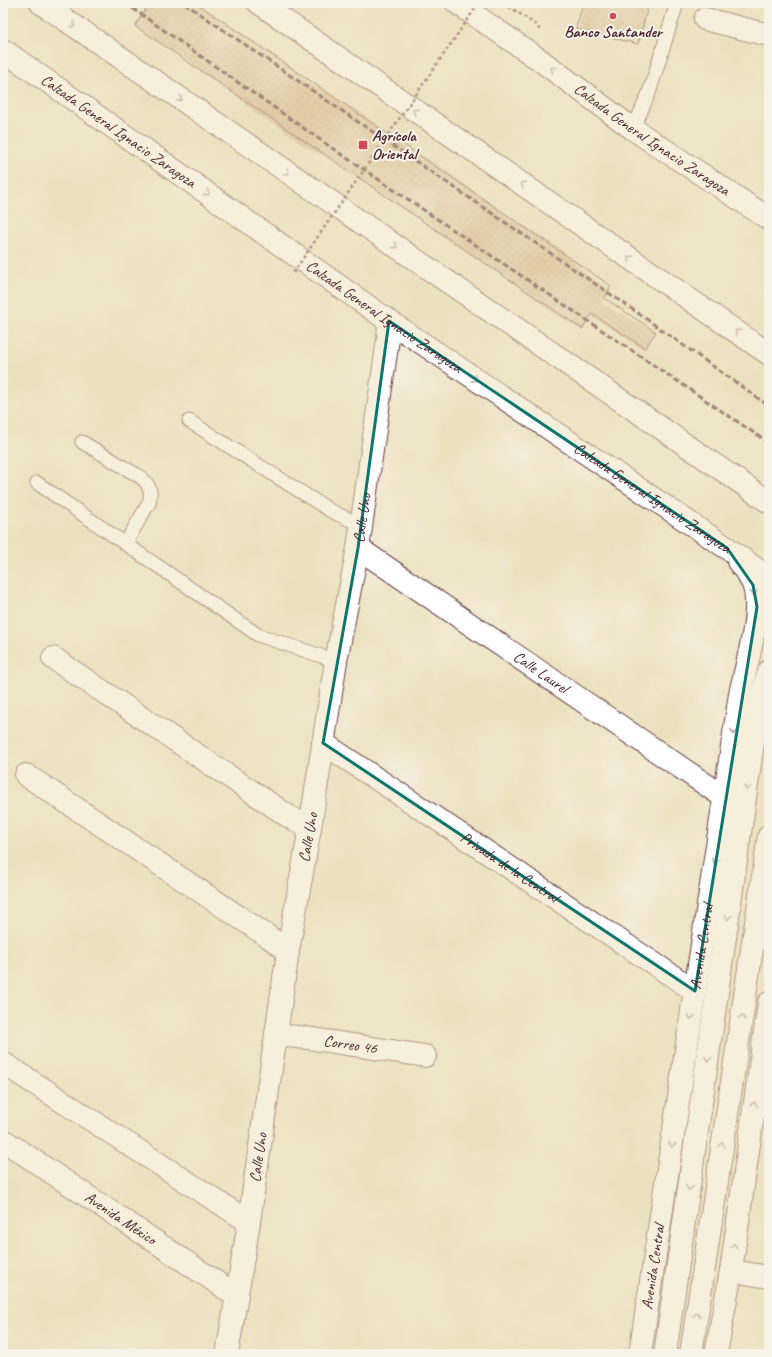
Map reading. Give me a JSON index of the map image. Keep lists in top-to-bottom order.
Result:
{
  "streets": {
    "main road": [
      "Calzada General Ignacio Zaragoza",
      "Calle Uno",
      "Calle Laurel",
      "Privada de la Central",
      "Avenida Central",
      "Correo 46",
      "Avenida México"
    ]
  },
  "crossings": [
    ["Calzada General Ignacio Zaragoza", "Calle Uno"],
    ["Calzada General Ignacio Zaragoza", "Avenida Central"],
    ["Calle Uno", "Calle Laurel"],
    ["Calle Uno", "Privada de la Central"],
    ["Calle Uno", "Correo 46"],
    ["Calle Uno", "Avenida México"],
    ["Calle Laurel", "Avenida Central"],
    ["Privada de la Central", "Avenida Central"]
  ],
  "places": {
    "other": ["Banco Santander"],
    "transit": ["Agrícola Oriental"]
  }
}
